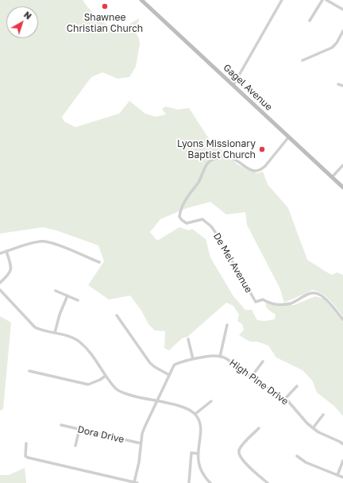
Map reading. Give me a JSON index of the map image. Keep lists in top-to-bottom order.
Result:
{
  "streets": {
    "street": [
      "Gagel Avenue",
      "De Mel Avenue",
      "High Pine Drive",
      "Dora Drive"
    ]
  },
  "crossings": [
    ["Gagel Avenue", "De Mel Avenue"],
    ["High Pine Drive", "Dora Drive"]
  ],
  "places": ["Shawnee Christian Church", "Lyons Missionary Baptist Church"],
  "north": "top right"
}
